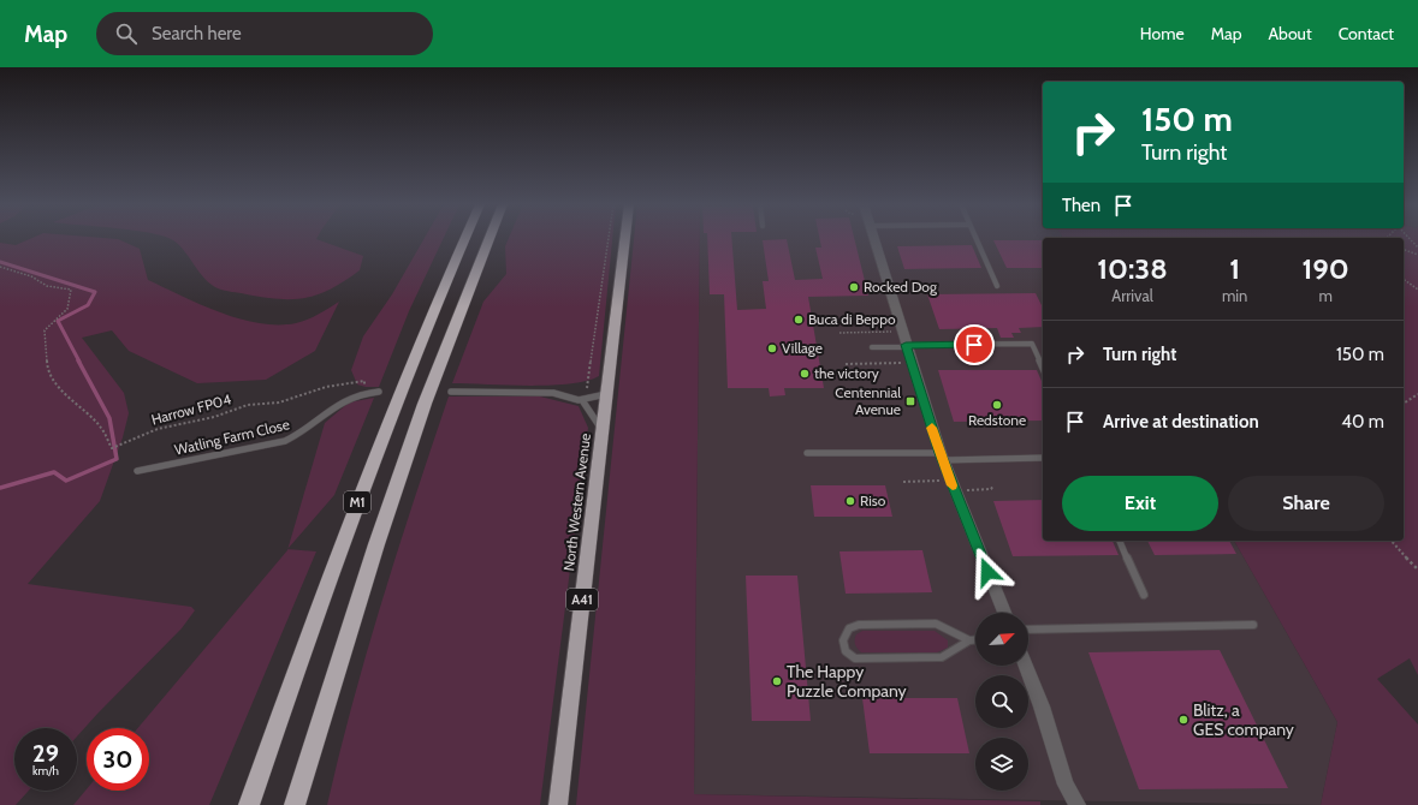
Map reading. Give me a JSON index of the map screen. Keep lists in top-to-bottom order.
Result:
{
  "streets": {
    "highway": ["M1", "North Western Avenue", "A41"],
    "lane": ["Watling Farm Close"],
    "path": ["Harrow FP04"]
  },
  "places": {
    "other": [
      "Rocked Dog",
      "Buca di Beppo",
      "Village",
      "the victory",
      "Redstone",
      "Riso",
      "The Happy Puzzle Company",
      "Blitz, a GES company"
    ],
    "transit": ["Centennial Avenue"]
  },
  "north": "top right",
  "page": {
    "header": "Map",
    "search": "Search here",
    "nav": [
      "Home",
      "Map",
      "About",
      "Contact"
    ],
    "turn": ["150 m", "Turn right"],
    "then": "Then",
    "eta": [
      "10:38",
      "Arrival",
      "1",
      "min",
      "190",
      "m"
    ],
    "list": [
      {
        "name": "Turn right",
        "value": "150 m"
      },
      {
        "name": "Arrive at destination",
        "value": "40 m"
      }
    ],
    "buttons": ["Exit", "Share"],
    "speed": "29 km/h",
    "limit": "30"
  }
}
